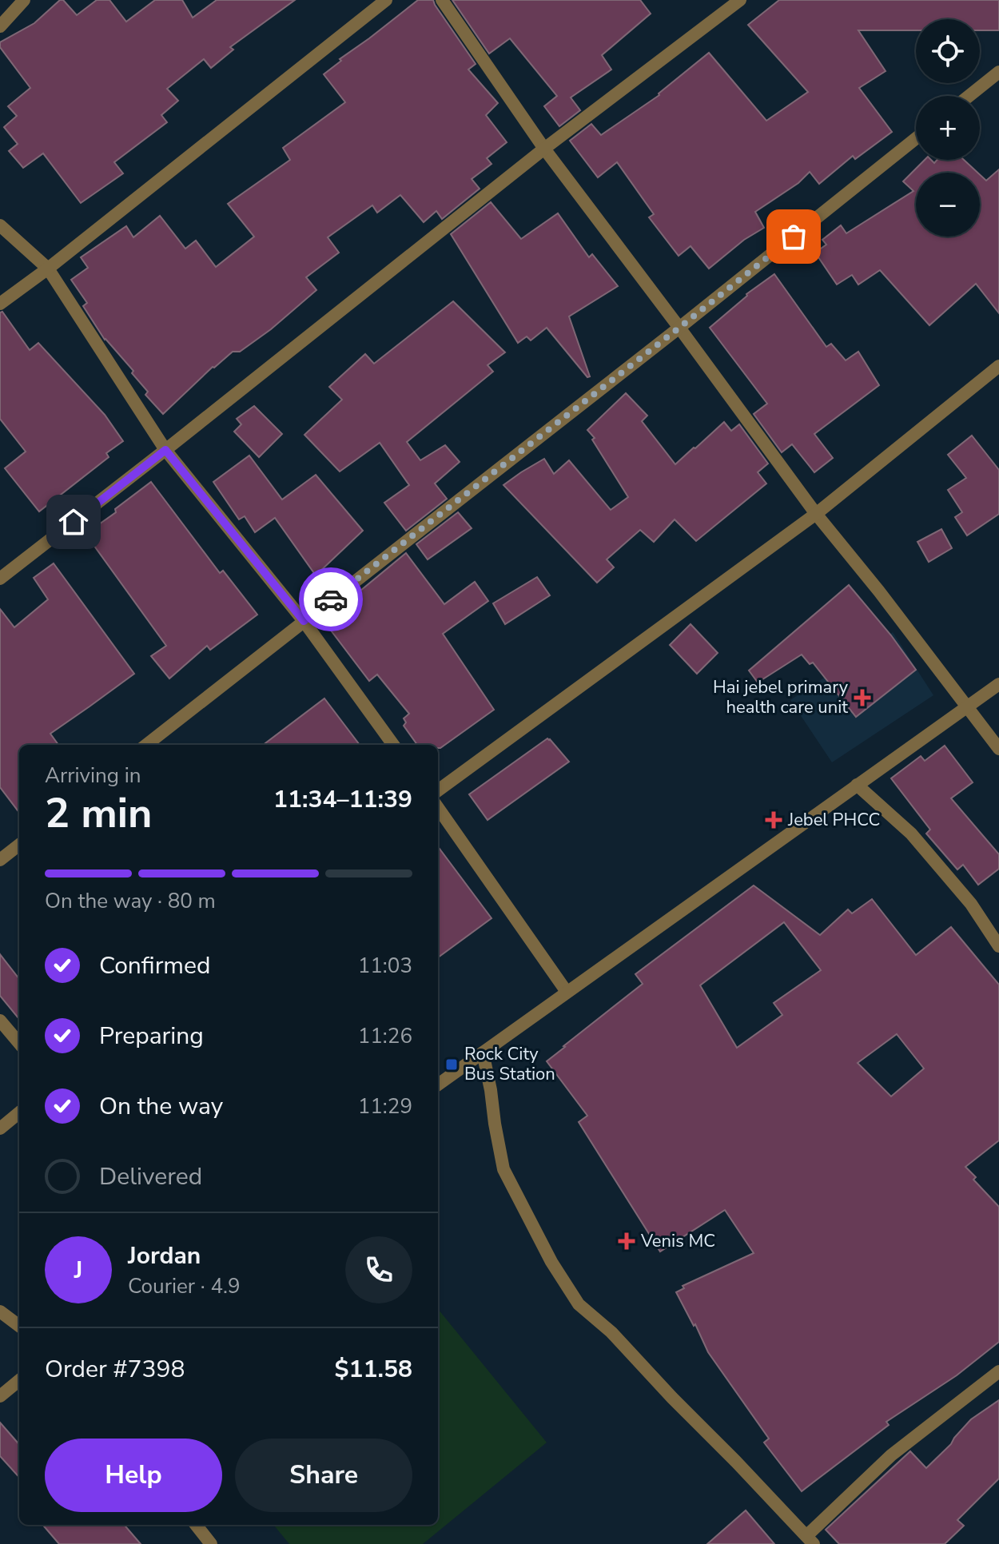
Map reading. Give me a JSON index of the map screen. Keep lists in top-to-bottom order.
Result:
{
  "places": {
    "health": ["Hai jebel primary health care unit", "Jebel PHCC", "Venis MC"],
    "transit": ["Rock City Bus Station"]
  },
  "page": {
    "map_buttons": ["+", "−"],
    "heading": ["2 min", "Arriving in", "11:34–11:39"],
    "panel": [
      "Jordan",
      "Courier · 4.9",
      "Order #7398",
      "$11.58"
    ],
    "bar": "On the way · 80 m",
    "list": [
      ["Confirmed", "11:03"],
      ["Preparing", "11:26"],
      ["On the way", "11:29"],
      "Delivered"
    ],
    "round": "J",
    "buttons": ["Help", "Share"]
  }
}
